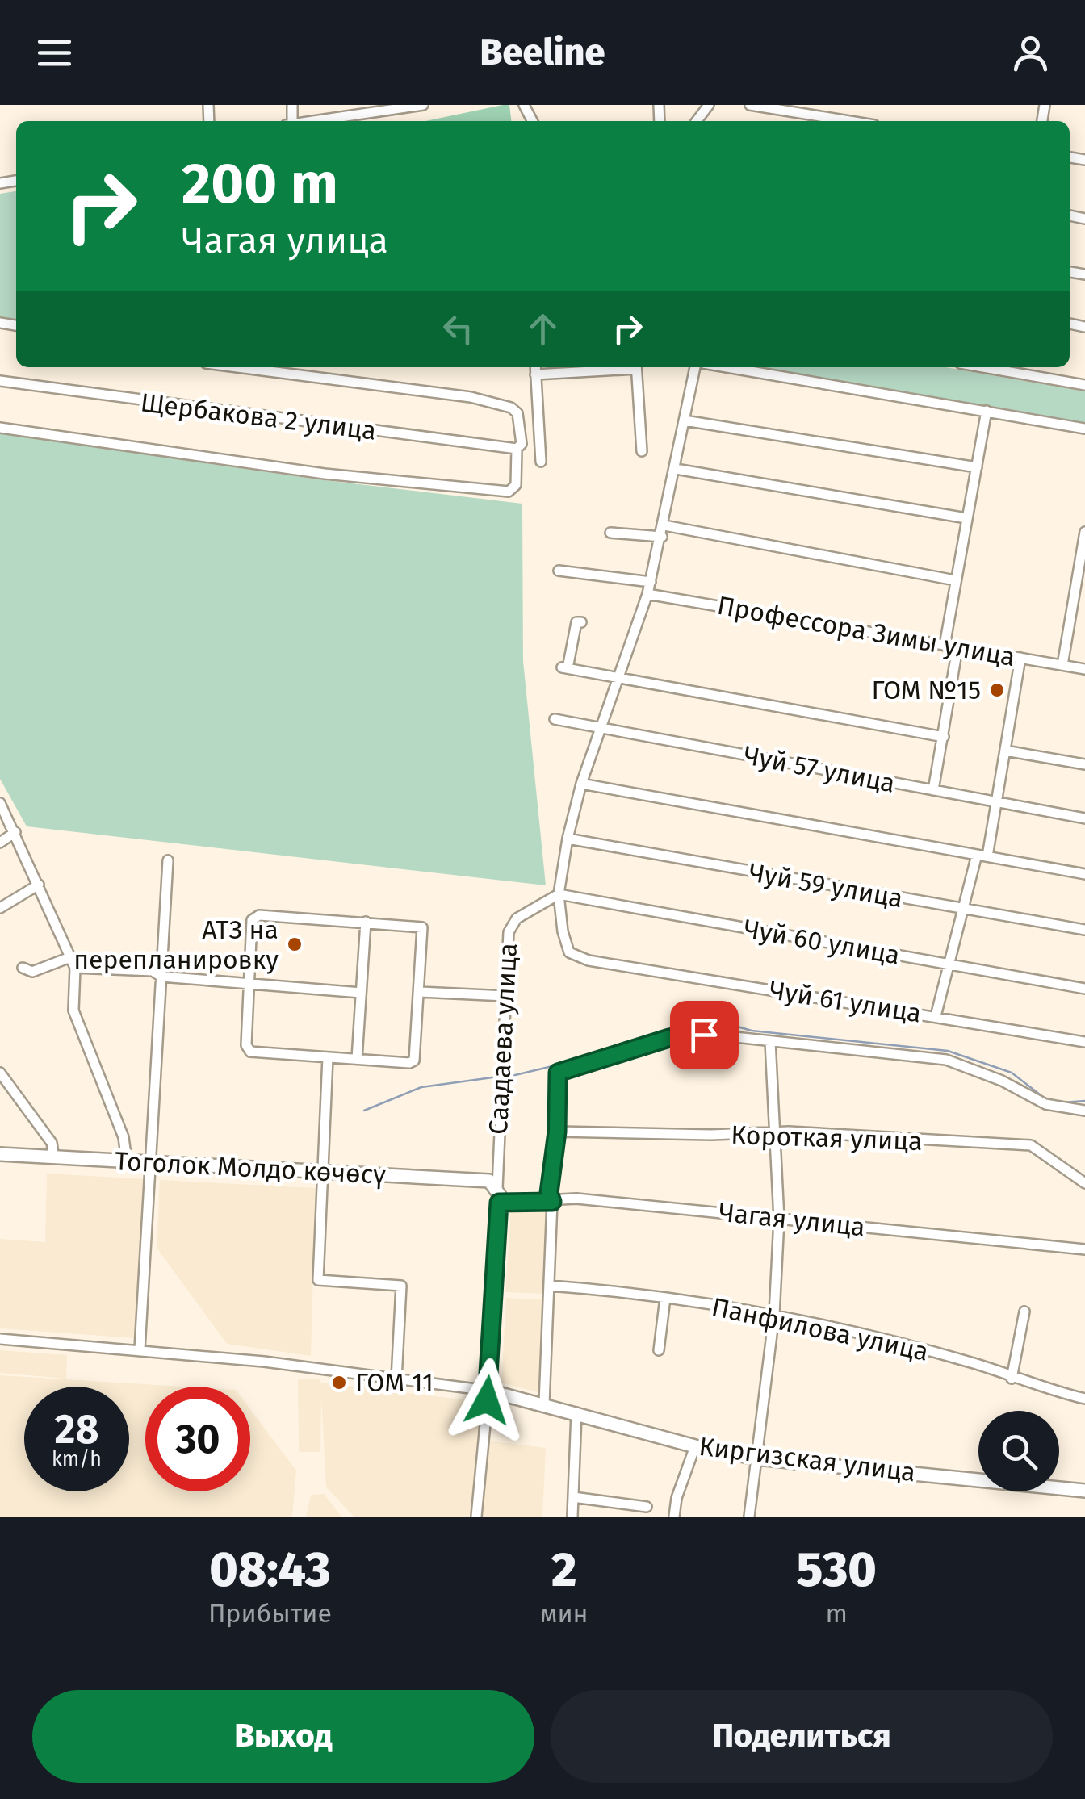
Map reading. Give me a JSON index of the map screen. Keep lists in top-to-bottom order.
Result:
{
  "streets": {
    "main road": ["Саадаева улица", "Тоголок Молдо көчөсү", "Киргизская улица"],
    "street": [
      "Щербакова 2 улица",
      "Профессора Зимы улица",
      "Чуй 57 улица",
      "Чуй 59 улица",
      "Чуй 60 улица",
      "Чуй 61 улица",
      "Короткая улица",
      "Чагая улица",
      "Панфилова улица"
    ]
  },
  "crossings": [
    ["Чуй 60 улица", "Чуй 61 улица"],
    ["Чуй 60 улица", "Саадаева улица"],
    ["Чуй 61 улица", "Саадаева улица"],
    ["Саадаева улица", "Тоголок Молдо көчөсү"],
    ["Саадаева улица", "Чагая улица"],
    ["Саадаева улица", "Киргизская улица"]
  ],
  "places": ["ГОМ №15", "АТЗ на перепланировку", "ГОМ 11"],
  "page": {
    "header": "Beeline",
    "turn": ["200 m", "Чагая улица"],
    "speed": "28 km/h",
    "limit": "30",
    "eta": [
      "08:43",
      "Прибытие",
      "2",
      "мин",
      "530",
      "m"
    ],
    "buttons": ["Выход", "Поделиться"]
  }
}
